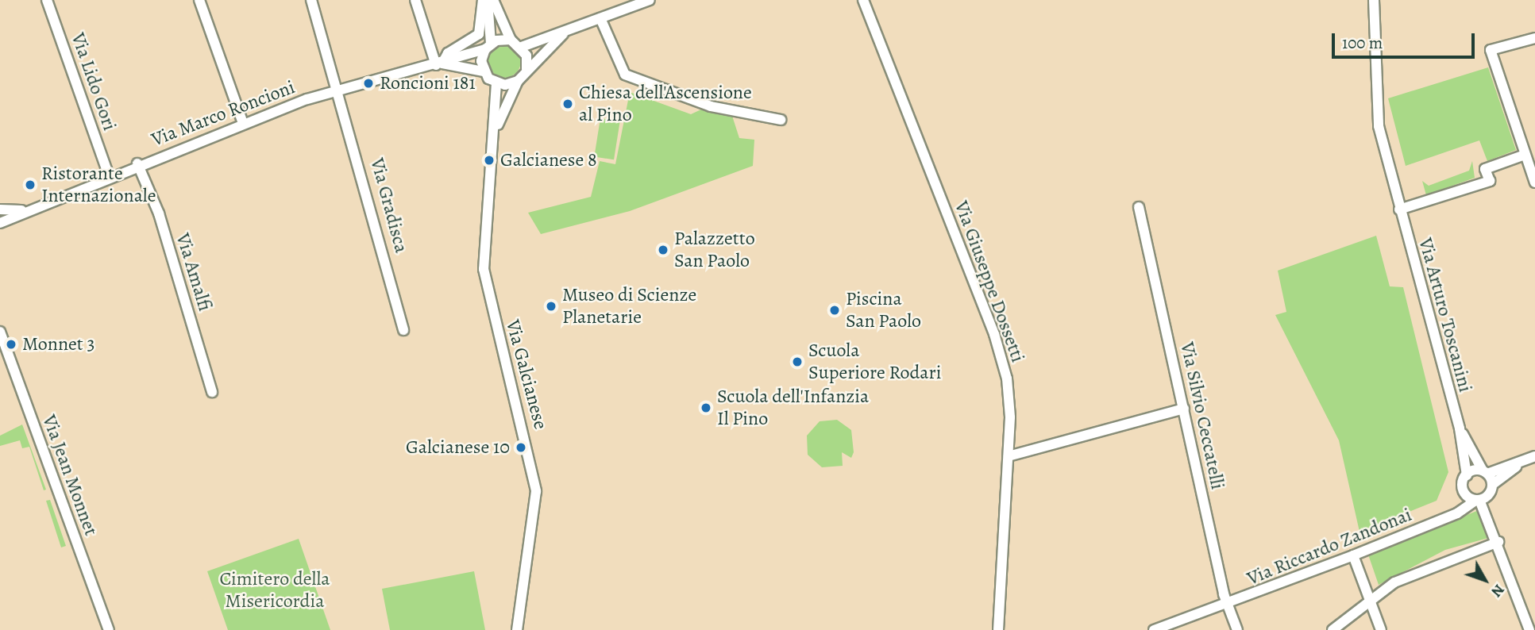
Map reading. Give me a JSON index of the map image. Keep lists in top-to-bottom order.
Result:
{
  "streets": {
    "street": [
      "Via Lido Gori",
      "Via Marco Roncioni",
      "Via Gradisca",
      "Via Amalfi",
      "Via Giuseppe Dossetti",
      "Via Arturo Toscanini",
      "Via Galcianese",
      "Via Silvio Ceccatelli",
      "Via Jean Monnet",
      "Via Riccardo Zandonai"
    ]
  },
  "crossings": [
    ["Via Lido Gori", "Via Marco Roncioni"],
    ["Via Marco Roncioni", "Via Gradisca"],
    ["Via Marco Roncioni", "Via Amalfi"],
    ["Via Marco Roncioni", "Via Galcianese"],
    ["Via Arturo Toscanini", "Via Riccardo Zandonai"],
    ["Via Silvio Ceccatelli", "Via Riccardo Zandonai"]
  ],
  "parks": ["Cimitero della Misericordia"],
  "places": [
    "Roncioni 181",
    "Chiesa dell'Ascensione al Pino",
    "Galcianese 8",
    "Ristorante Internazionale",
    "Palazzetto San Paolo",
    "Museo di Scienze Planetarie",
    "Piscina San Paolo",
    "Monnet 3",
    "Scuola Superiore Rodari",
    "Scuola dell'Infanzia Il Pino",
    "Galcianese 10"
  ],
  "scale_bar": "100 m",
  "north": "bottom right"
}
